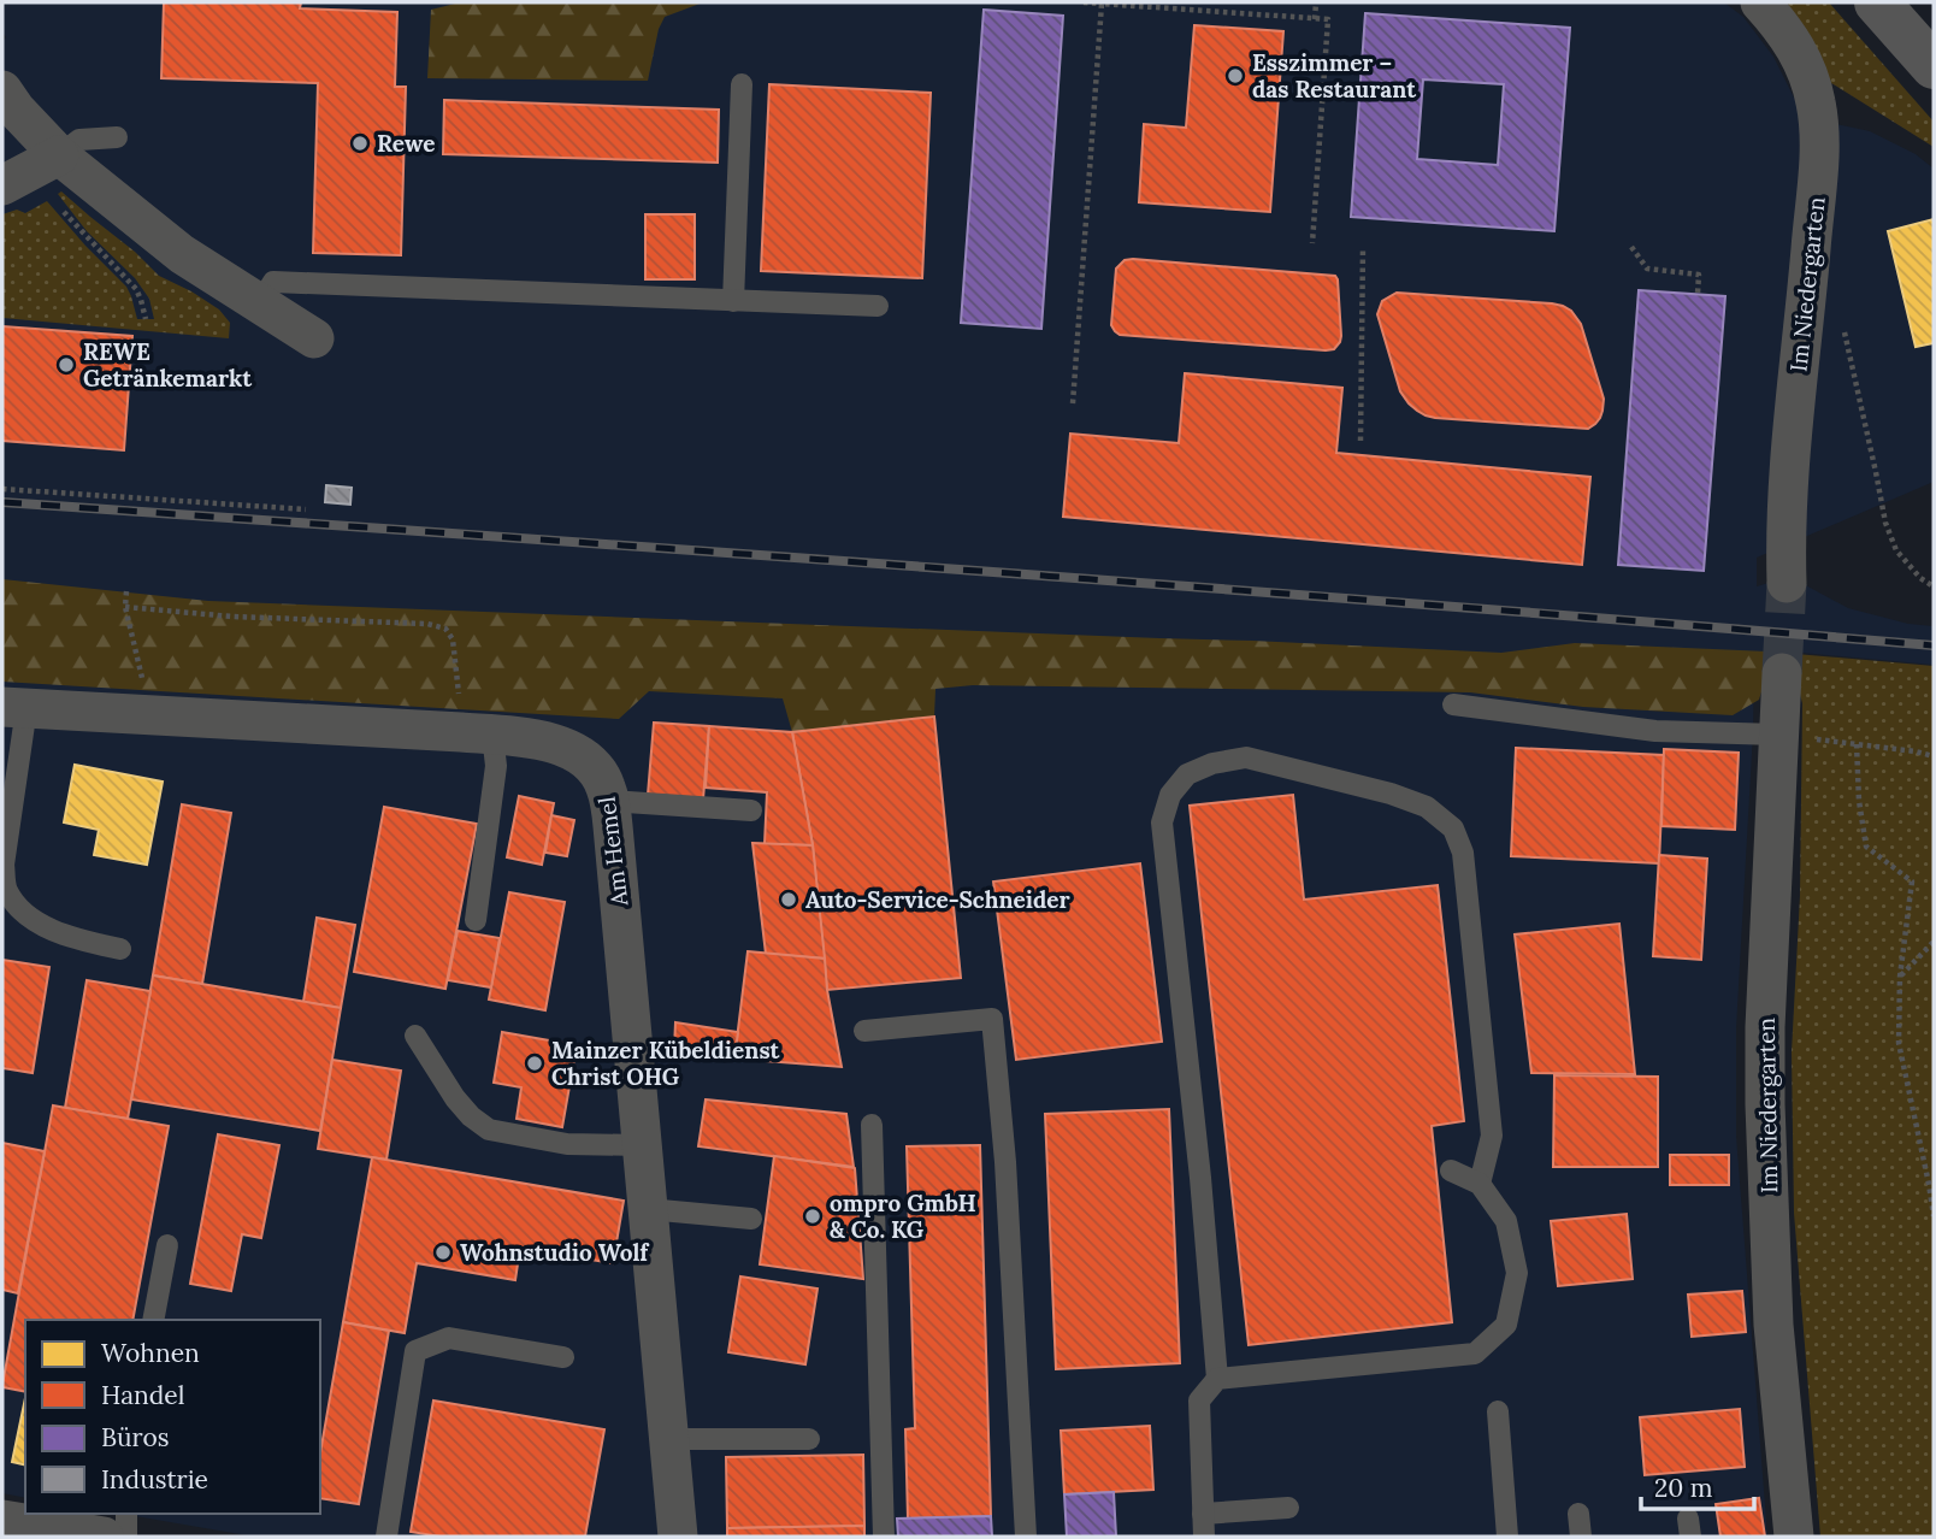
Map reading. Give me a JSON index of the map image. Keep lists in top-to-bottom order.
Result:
{
  "streets": {
    "street": ["Im Niedergarten", "Am Hemel"]
  },
  "places": [
    "Esszimmer – das Restaurant",
    "Rewe",
    "REWE Getränkemarkt",
    "Auto-Service-Schneider",
    "Mainzer Kübeldienst Christ OHG",
    "ompro GmbH & Co. KG",
    "Wohnstudio Wolf"
  ],
  "legend": [
    "Wohnen",
    "Handel",
    "Büros",
    "Industrie"
  ],
  "scale_bar": "20 m"
}
